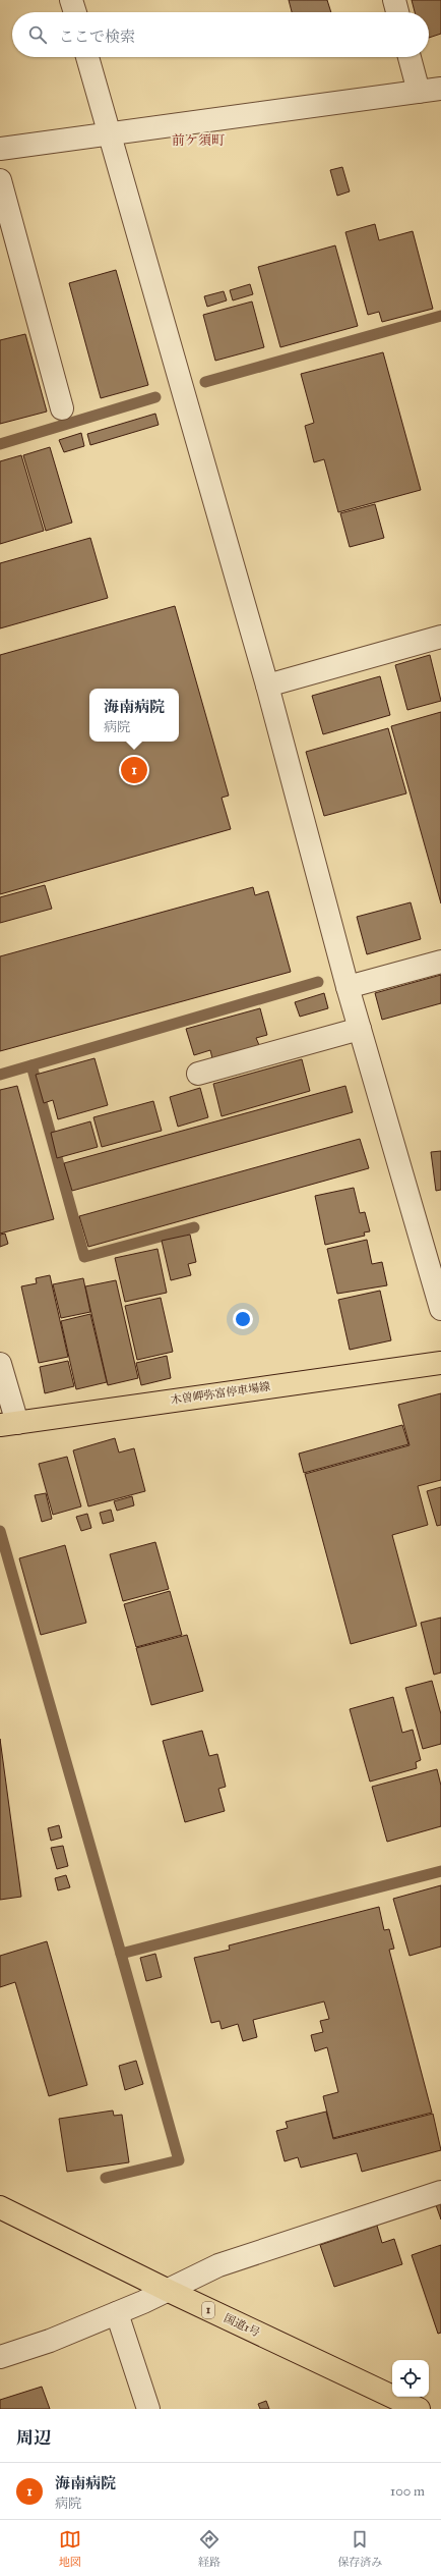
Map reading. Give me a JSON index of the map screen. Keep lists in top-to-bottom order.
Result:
{
  "streets": {
    "main road": ["木曽岬弥富停車場線", "1", "国道1号"]
  },
  "districts": ["前ケ須町"],
  "page": {
    "search": "ここで検索",
    "popup": ["海南病院", "病院"],
    "pins": "1",
    "heading": "周辺",
    "list": [
      {
        "mark": "1",
        "name": "海南病院",
        "note": "病院",
        "value": "100 m"
      }
    ],
    "nav": ["地図", "経路", "保存済み"]
  }
}
